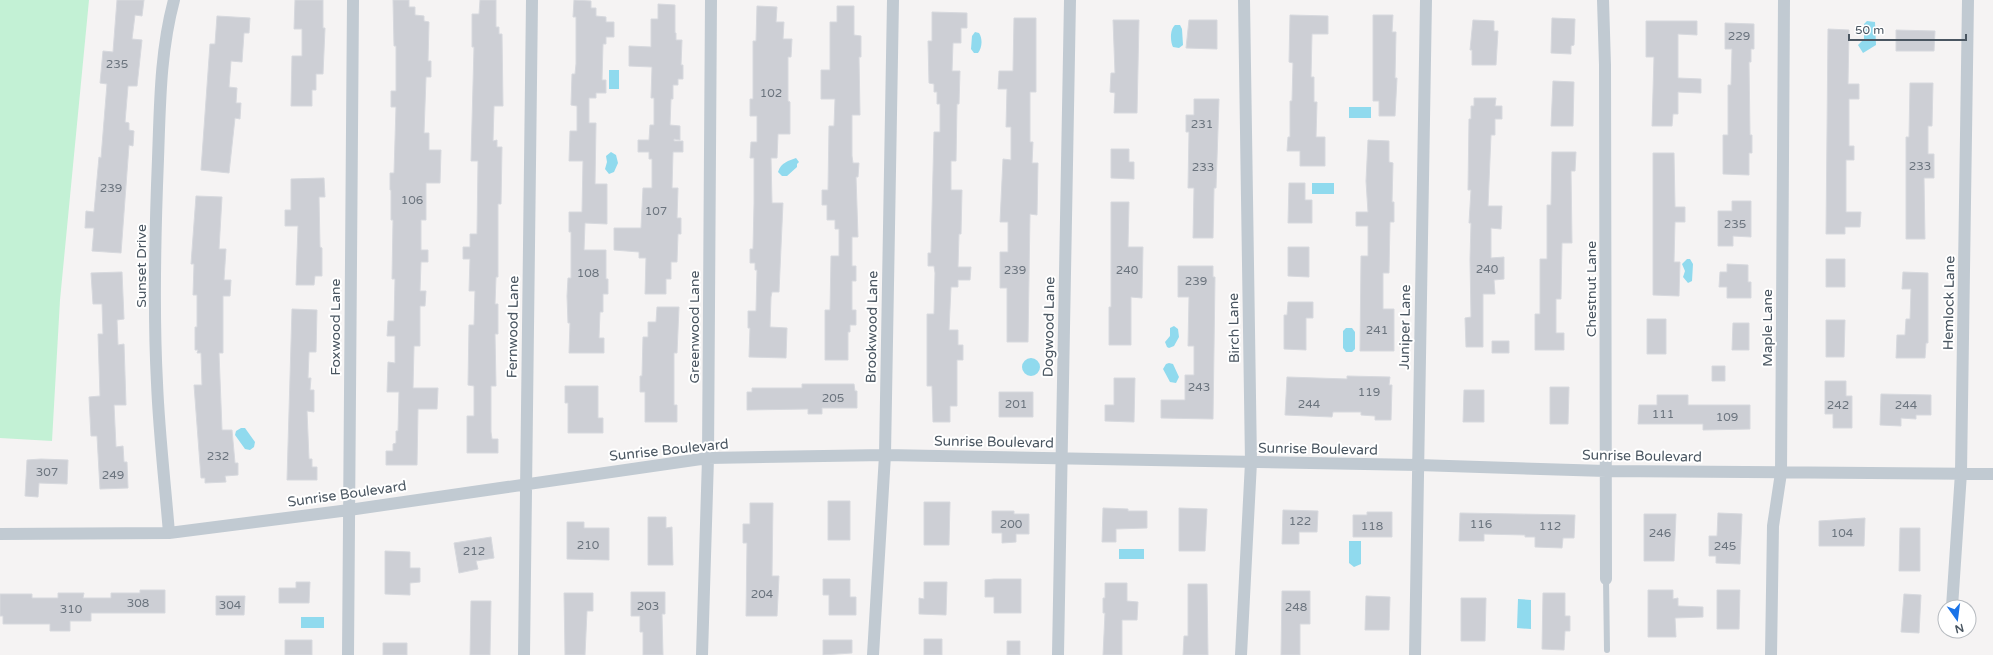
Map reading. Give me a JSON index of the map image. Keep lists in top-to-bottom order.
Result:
{
  "streets": {
    "street": [
      "Sunset Drive",
      "Chestnut Lane",
      "Hemlock Lane",
      "Foxwood Lane",
      "Fernwood Lane",
      "Greenwood Lane",
      "Brookwood Lane",
      "Dogwood Lane",
      "Juniper Lane",
      "Birch Lane",
      "Maple Lane",
      "Sunrise Boulevard"
    ]
  },
  "crossings": [
    ["Sunset Drive", "Sunrise Boulevard"],
    ["Chestnut Lane", "Sunrise Boulevard"],
    ["Hemlock Lane", "Sunrise Boulevard"],
    ["Foxwood Lane", "Sunrise Boulevard"],
    ["Fernwood Lane", "Sunrise Boulevard"],
    ["Greenwood Lane", "Sunrise Boulevard"],
    ["Brookwood Lane", "Sunrise Boulevard"],
    ["Dogwood Lane", "Sunrise Boulevard"],
    ["Juniper Lane", "Sunrise Boulevard"],
    ["Birch Lane", "Sunrise Boulevard"],
    ["Maple Lane", "Sunrise Boulevard"]
  ],
  "house_numbers": [
    "229",
    "235",
    "102",
    "231",
    "233",
    "233",
    "239",
    "106",
    "107",
    "235",
    "240",
    "239",
    "240",
    "108",
    "239",
    "241",
    "243",
    "119",
    "205",
    "201",
    "244",
    "242",
    "244",
    "111",
    "109",
    "232",
    "307",
    "249",
    "122",
    "200",
    "116",
    "118",
    "112",
    "246",
    "104",
    "210",
    "245",
    "212",
    "204",
    "308",
    "304",
    "203",
    "248",
    "310"
  ],
  "scale_bar": "50 m",
  "north": "bottom"
}
